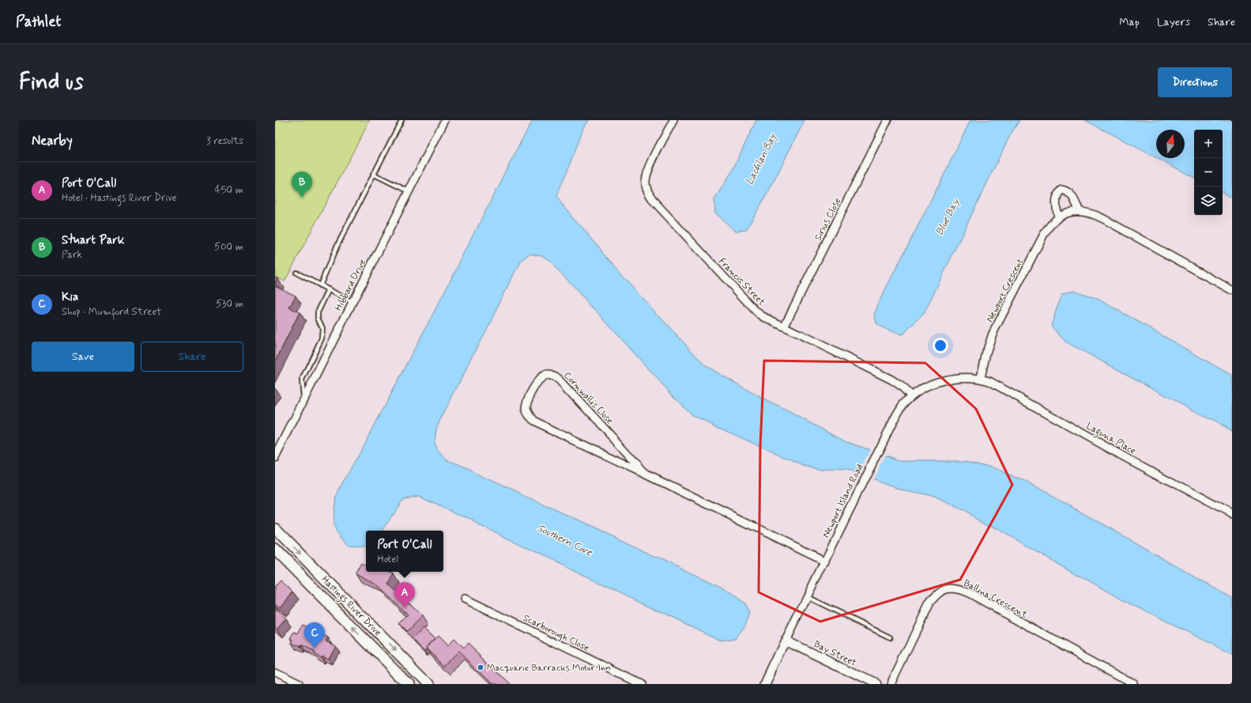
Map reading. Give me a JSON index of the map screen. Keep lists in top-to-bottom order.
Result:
{
  "streets": {
    "main road": ["Hastings River Drive"],
    "street": [
      "Sirius Close",
      "Francis Street",
      "Hibbard Drive",
      "Newport Crescent",
      "Cornwallis Close",
      "Laguna Place",
      "Newport Island Road",
      "Ballina Crescent",
      "Scarborough Close",
      "Bay Street"
    ]
  },
  "crossings": [
    ["Sirius Close", "Francis Street"],
    ["Francis Street", "Newport Island Road"],
    ["Newport Crescent", "Laguna Place"],
    ["Newport Crescent", "Newport Island Road"],
    ["Cornwallis Close", "Newport Island Road"],
    ["Laguna Place", "Newport Island Road"],
    ["Newport Island Road", "Bay Street"]
  ],
  "water": ["Lachlan Bay", "Blue Bay", "Southern Cove"],
  "places": ["Macquarie Barracks Motor Inn"],
  "north": "top",
  "page": {
    "header": "Pathlet",
    "nav": ["Map", "Layers", "Share"],
    "buttons": [
      "Directions",
      ["Save", "Share"]
    ],
    "title": "Find us",
    "heading": ["Nearby", "3 results"],
    "map_buttons": ["+", "−"],
    "list": [
      {
        "mark": "A",
        "name": "Port O'Call",
        "note": "Hotel · Hastings River Drive",
        "value": "450 m"
      },
      {
        "mark": "B",
        "name": "Stuart Park",
        "note": "Park",
        "value": "500 m"
      },
      {
        "mark": "C",
        "name": "Kia",
        "note": "Shop · Mumford Street",
        "value": "530 m"
      }
    ],
    "pins": ["B", "A", "C"],
    "popup": ["Port O'Call", "Hotel"]
  }
}
